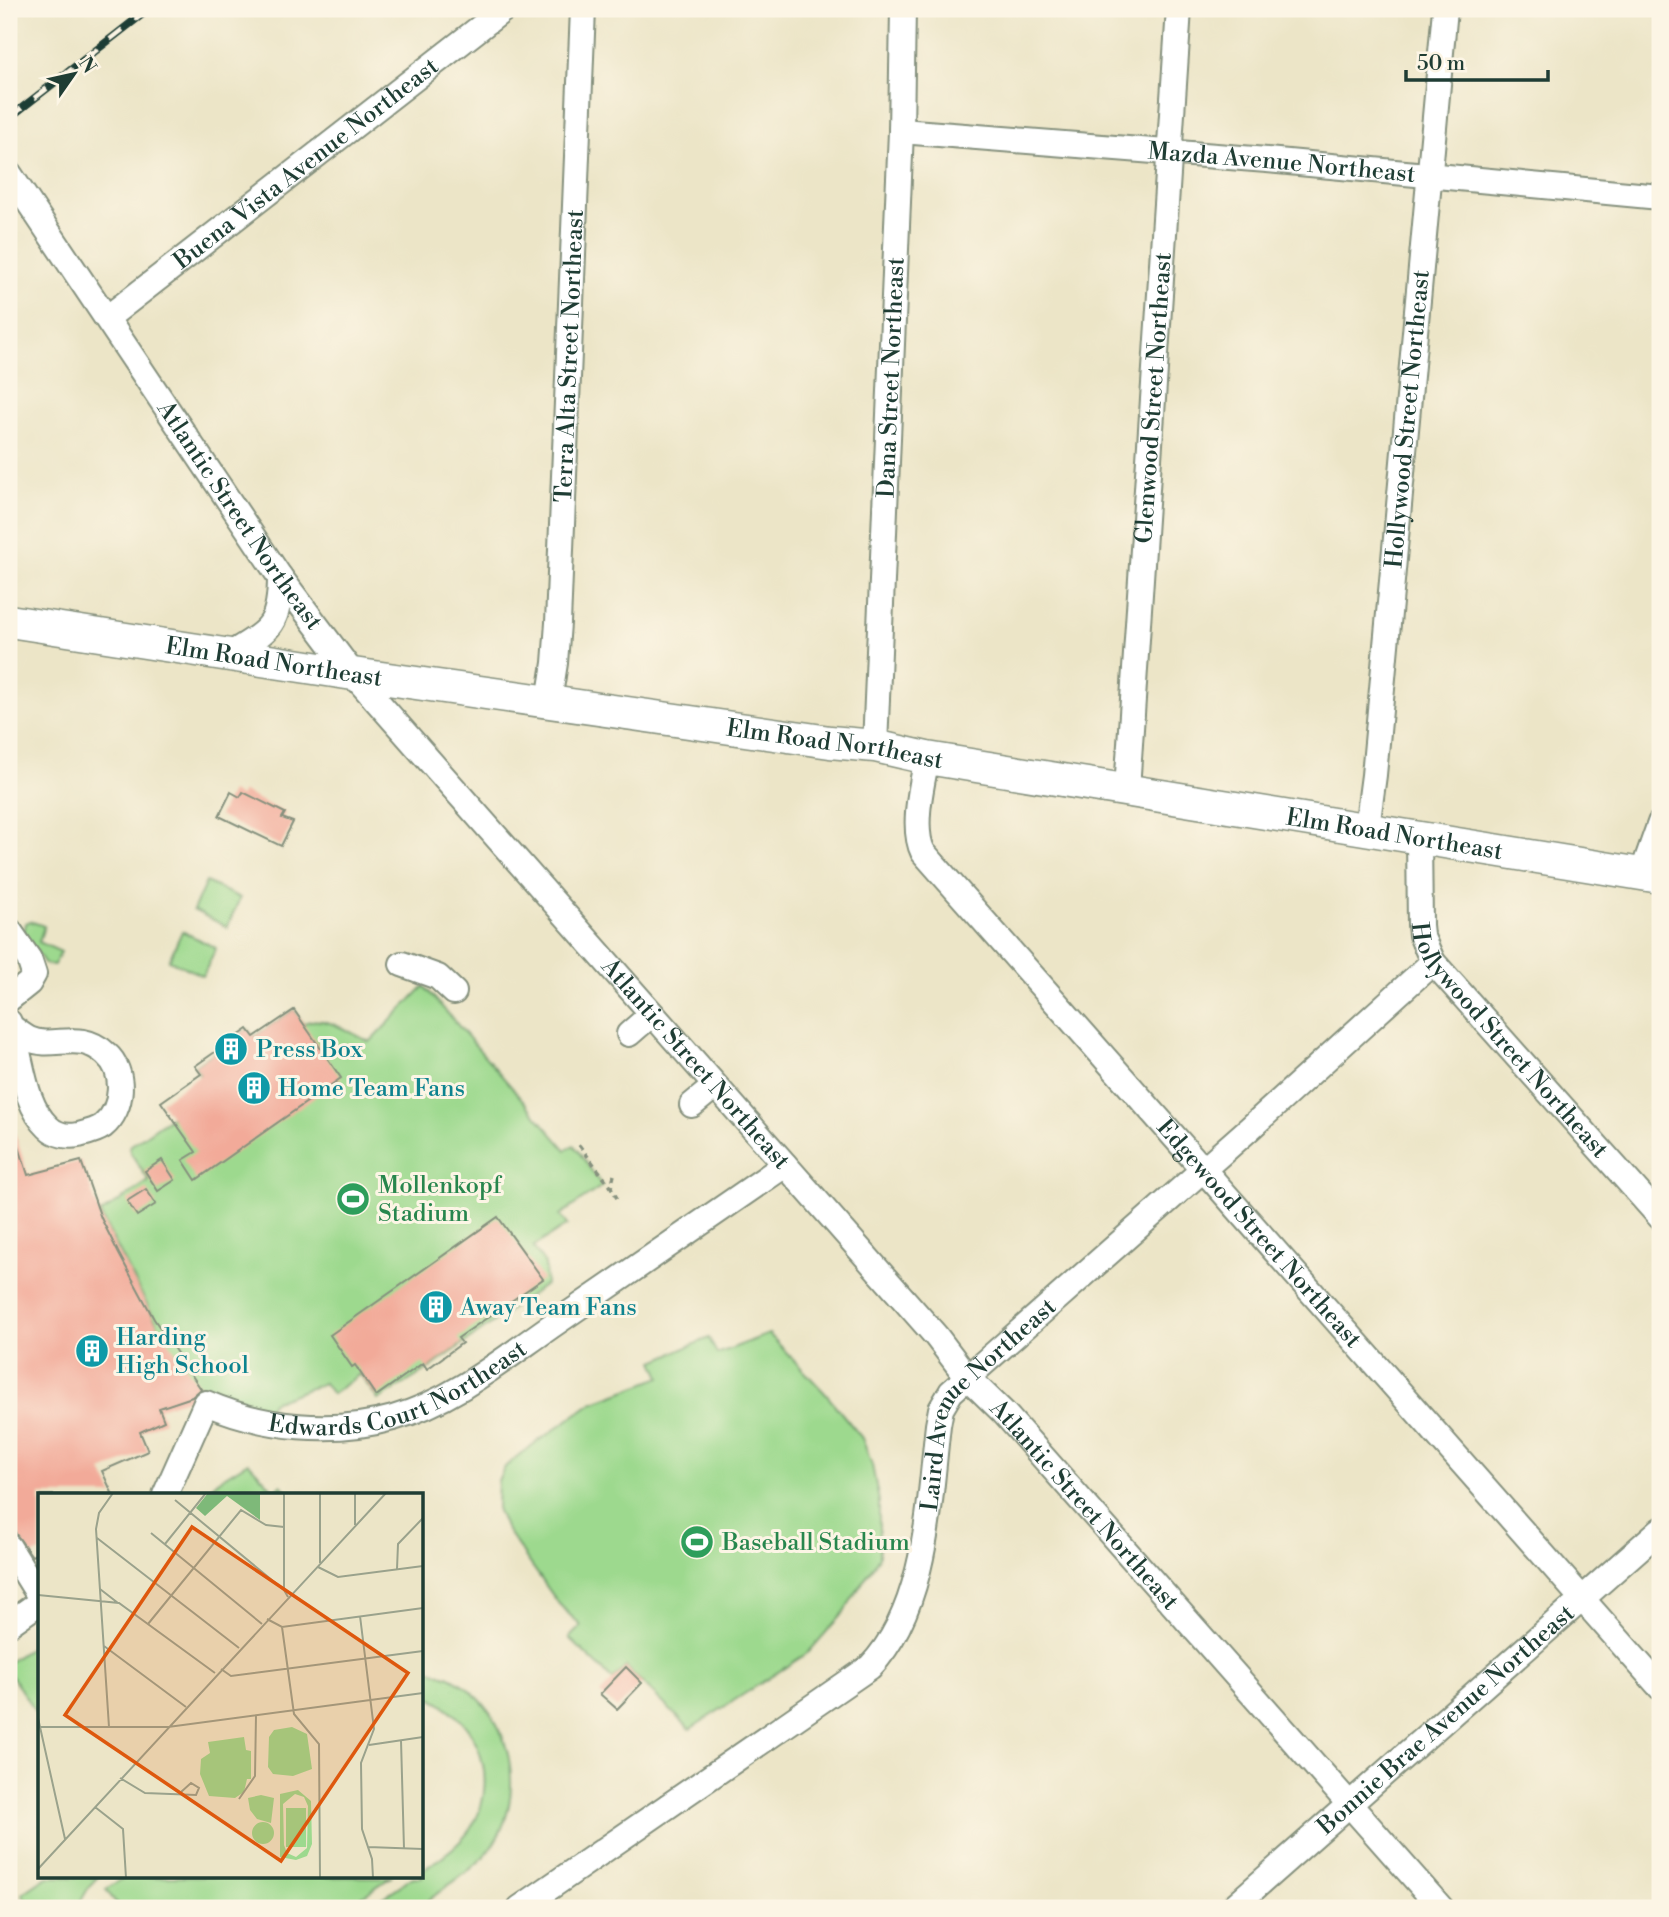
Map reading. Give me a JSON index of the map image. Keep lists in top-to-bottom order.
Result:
{
  "streets": {
    "main road": ["Elm Road Northeast"],
    "street": [
      "Mazda Avenue Northeast",
      "Buena Vista Avenue Northeast",
      "Terra Alta Street Northeast",
      "Dana Street Northeast",
      "Glenwood Street Northeast",
      "Hollywood Street Northeast",
      "Atlantic Street Northeast",
      "Edgewood Street Northeast",
      "Edwards Court Northeast",
      "Laird Avenue Northeast",
      "Bonnie Brae Avenue Northeast"
    ]
  },
  "crossings": [
    ["Mazda Avenue Northeast", "Dana Street Northeast"],
    ["Mazda Avenue Northeast", "Glenwood Street Northeast"],
    ["Mazda Avenue Northeast", "Hollywood Street Northeast"],
    ["Buena Vista Avenue Northeast", "Atlantic Street Northeast"],
    ["Terra Alta Street Northeast", "Elm Road Northeast"],
    ["Dana Street Northeast", "Elm Road Northeast"],
    ["Glenwood Street Northeast", "Elm Road Northeast"],
    ["Hollywood Street Northeast", "Elm Road Northeast"],
    ["Hollywood Street Northeast", "Laird Avenue Northeast"],
    ["Atlantic Street Northeast", "Elm Road Northeast"],
    ["Atlantic Street Northeast", "Edwards Court Northeast"],
    ["Atlantic Street Northeast", "Laird Avenue Northeast"],
    ["Atlantic Street Northeast", "Bonnie Brae Avenue Northeast"],
    ["Elm Road Northeast", "Edgewood Street Northeast"],
    ["Edgewood Street Northeast", "Laird Avenue Northeast"],
    ["Edgewood Street Northeast", "Bonnie Brae Avenue Northeast"]
  ],
  "places": {
    "building": [
      "Press Box",
      "Home Team Fans",
      "Away Team Fans",
      "Harding High School"
    ],
    "sports": ["Mollenkopf Stadium", "Baseball Stadium"]
  },
  "scale_bar": "50 m",
  "north": "top right"
}
